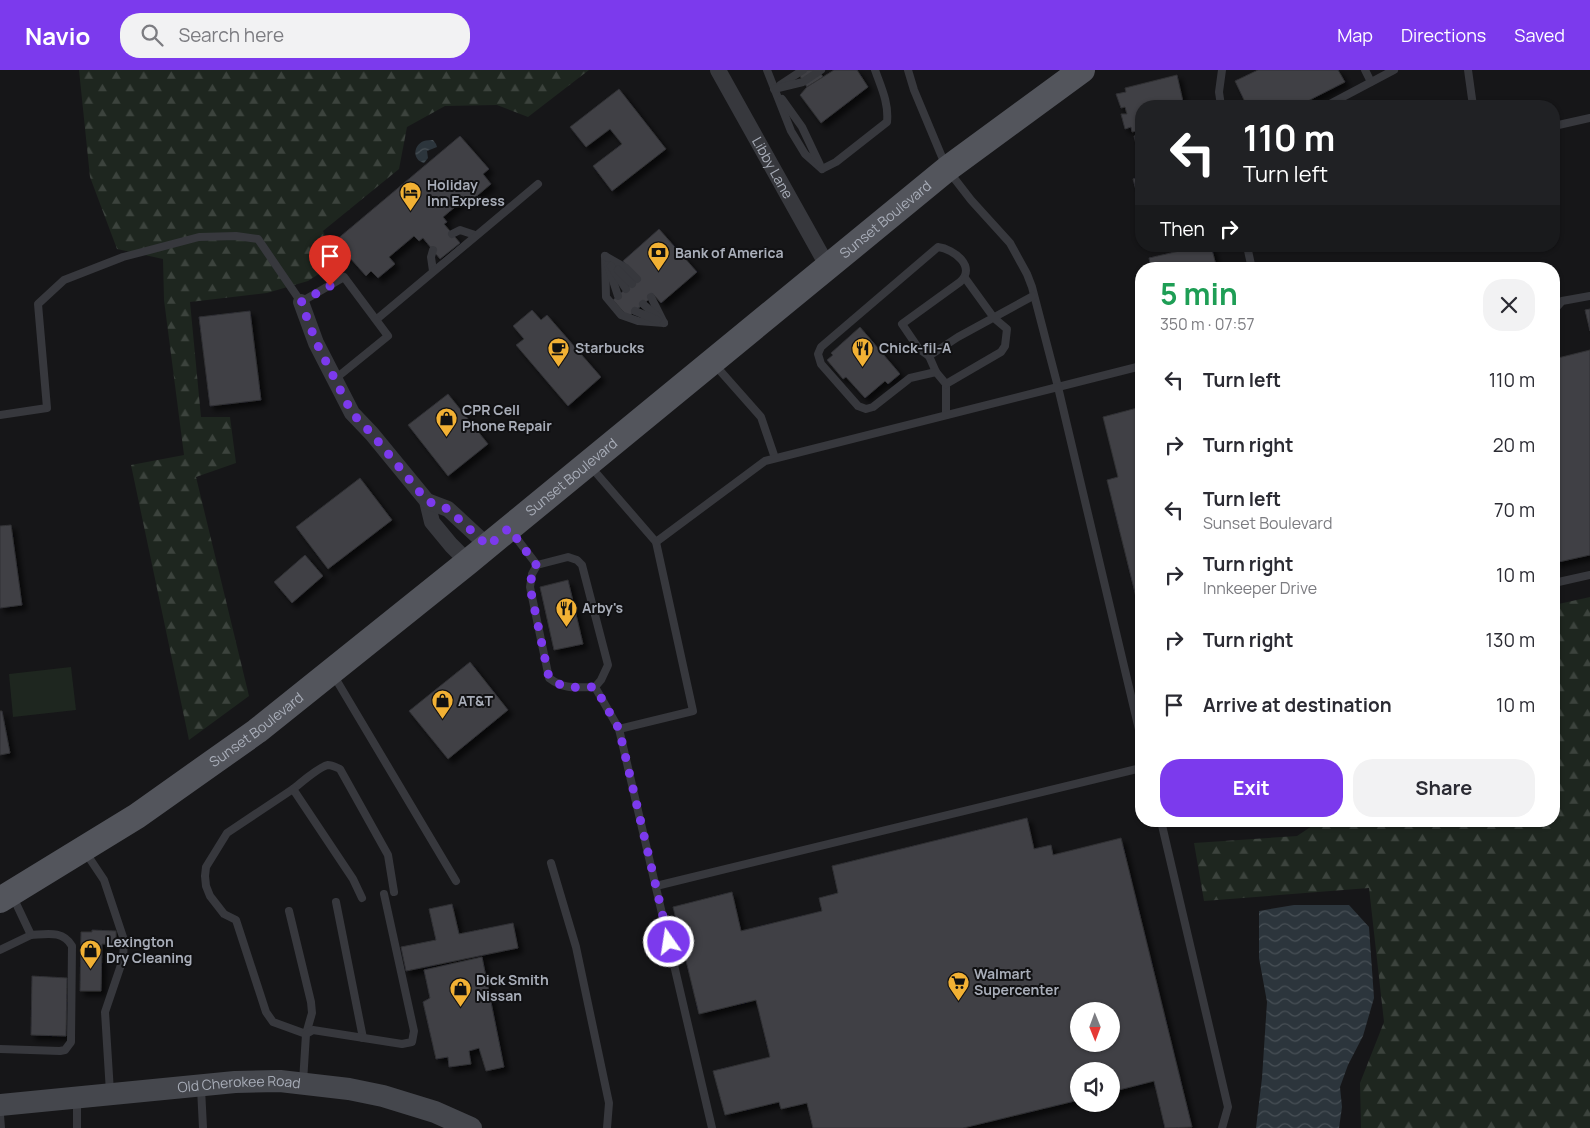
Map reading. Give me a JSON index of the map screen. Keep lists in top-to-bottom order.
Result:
{
  "streets": {
    "main road": ["Sunset Boulevard"],
    "street": ["Libby Lane", "Old Cherokee Road"]
  },
  "crossings": [
    ["Libby Lane", "Sunset Boulevard"]
  ],
  "places": {
    "hotel": ["Holiday Inn Express"],
    "bank": ["Bank of America"],
    "cafe": ["Starbucks"],
    "restaurant": ["Chick-fil-A", "Arby's"],
    "shop": [
      "CPR Cell Phone Repair",
      "AT&T",
      "Lexington Dry Cleaning",
      "Dick Smith Nissan"
    ],
    "supermarket": ["Walmart Supercenter"]
  },
  "north": "bottom",
  "page": {
    "header": "Navio",
    "search": "Search here",
    "nav": ["Map", "Directions", "Saved"],
    "turn": ["110 m", "Turn left"],
    "then": "Then",
    "heading": ["5 min", "350 m · 07:57"],
    "list": [
      {
        "name": "Turn left",
        "value": "110 m"
      },
      {
        "name": "Turn right",
        "value": "20 m"
      },
      {
        "name": "Turn left",
        "note": "Sunset Boulevard",
        "value": "70 m"
      },
      {
        "name": "Turn right",
        "note": "Innkeeper Drive",
        "value": "10 m"
      },
      {
        "name": "Turn right",
        "value": "130 m"
      },
      {
        "name": "Arrive at destination",
        "value": "10 m"
      }
    ],
    "buttons": ["Exit", "Share"]
  }
}
